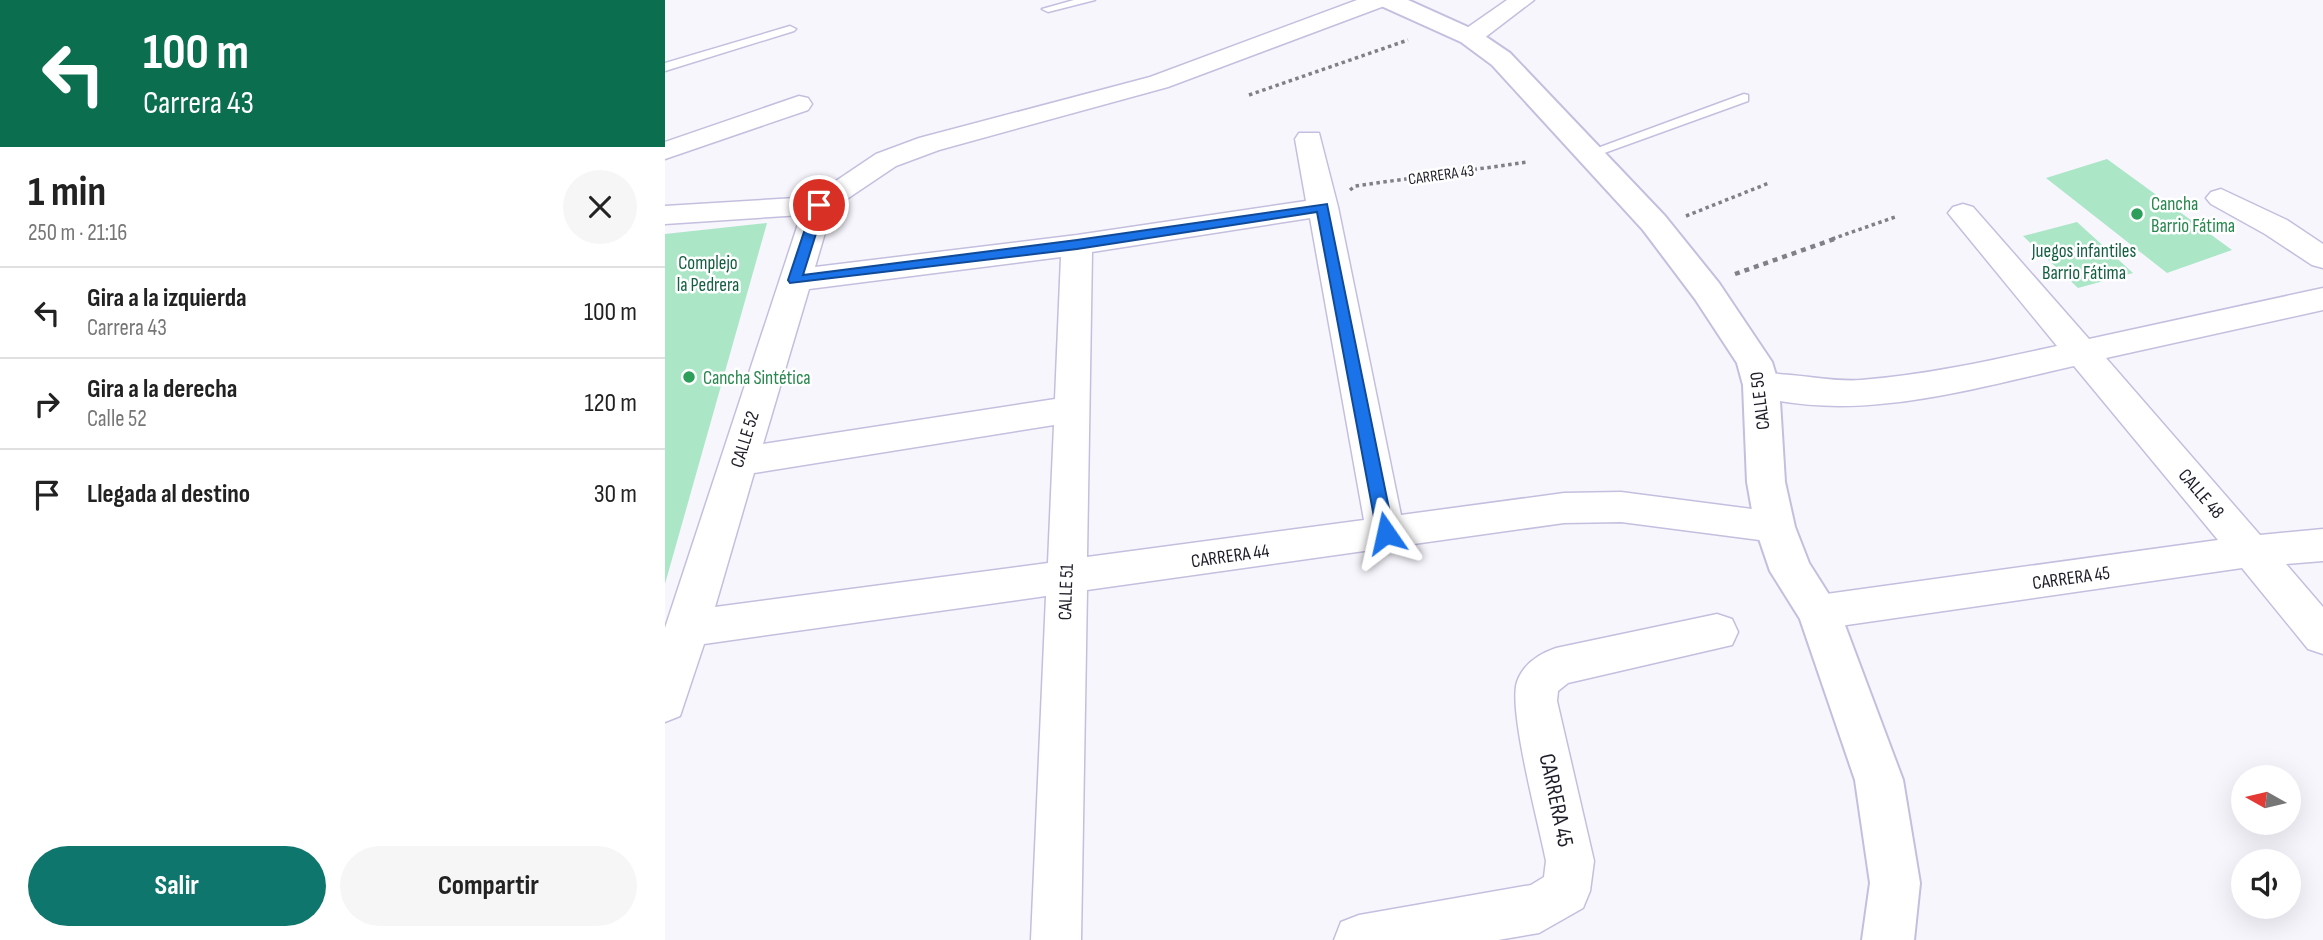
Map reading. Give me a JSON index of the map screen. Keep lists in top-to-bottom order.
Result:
{
  "streets": {
    "street": [
      "CALLE 50",
      "CALLE 52",
      "CALLE 48",
      "CARRERA 44",
      "CARRERA 45",
      "CALLE 51"
    ],
    "path": ["CARRERA 43"]
  },
  "crossings": [
    ["CALLE 50", "CARRERA 44"],
    ["CALLE 50", "CARRERA 45"],
    ["CALLE 52", "CARRERA 44"],
    ["CALLE 48", "CARRERA 45"],
    ["CARRERA 44", "CALLE 51"]
  ],
  "parks": ["Juegos infantiles Barrio Fátima", "Complejo la Pedrera"],
  "places": ["Cancha Barrio Fátima", "Cancha Sintética"],
  "north": "left",
  "page": {
    "turn": ["100 m", "Carrera 43"],
    "heading": ["1 min", "250 m · 21:16"],
    "list": [
      {
        "name": "Gira a la izquierda",
        "note": "Carrera 43",
        "value": "100 m"
      },
      {
        "name": "Gira a la derecha",
        "note": "Calle 52",
        "value": "120 m"
      },
      {
        "name": "Llegada al destino",
        "value": "30 m"
      }
    ],
    "buttons": ["Salir", "Compartir"]
  }
}
